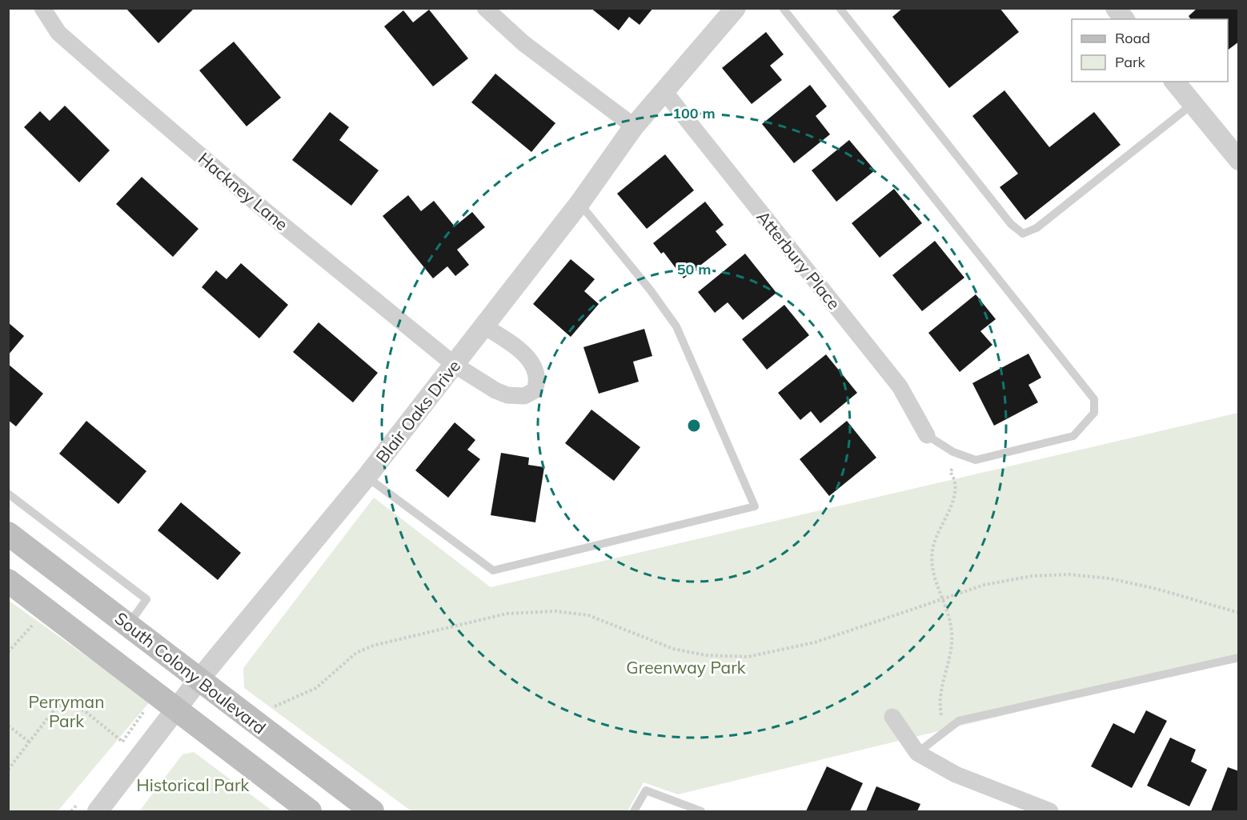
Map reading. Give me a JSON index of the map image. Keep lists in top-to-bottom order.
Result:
{
  "streets": {
    "main road": ["South Colony Boulevard"],
    "street": ["Hackney Lane", "Atterbury Place", "Blair Oaks Drive"]
  },
  "crossings": [
    ["Hackney Lane", "Blair Oaks Drive"],
    ["Atterbury Place", "Blair Oaks Drive"],
    ["Blair Oaks Drive", "South Colony Boulevard"]
  ],
  "parks": ["Greenway Park", "Perryman Park", "Historical Park"],
  "legend": ["Road", "Park"],
  "rings": ["100 m", "50 m"]
}
